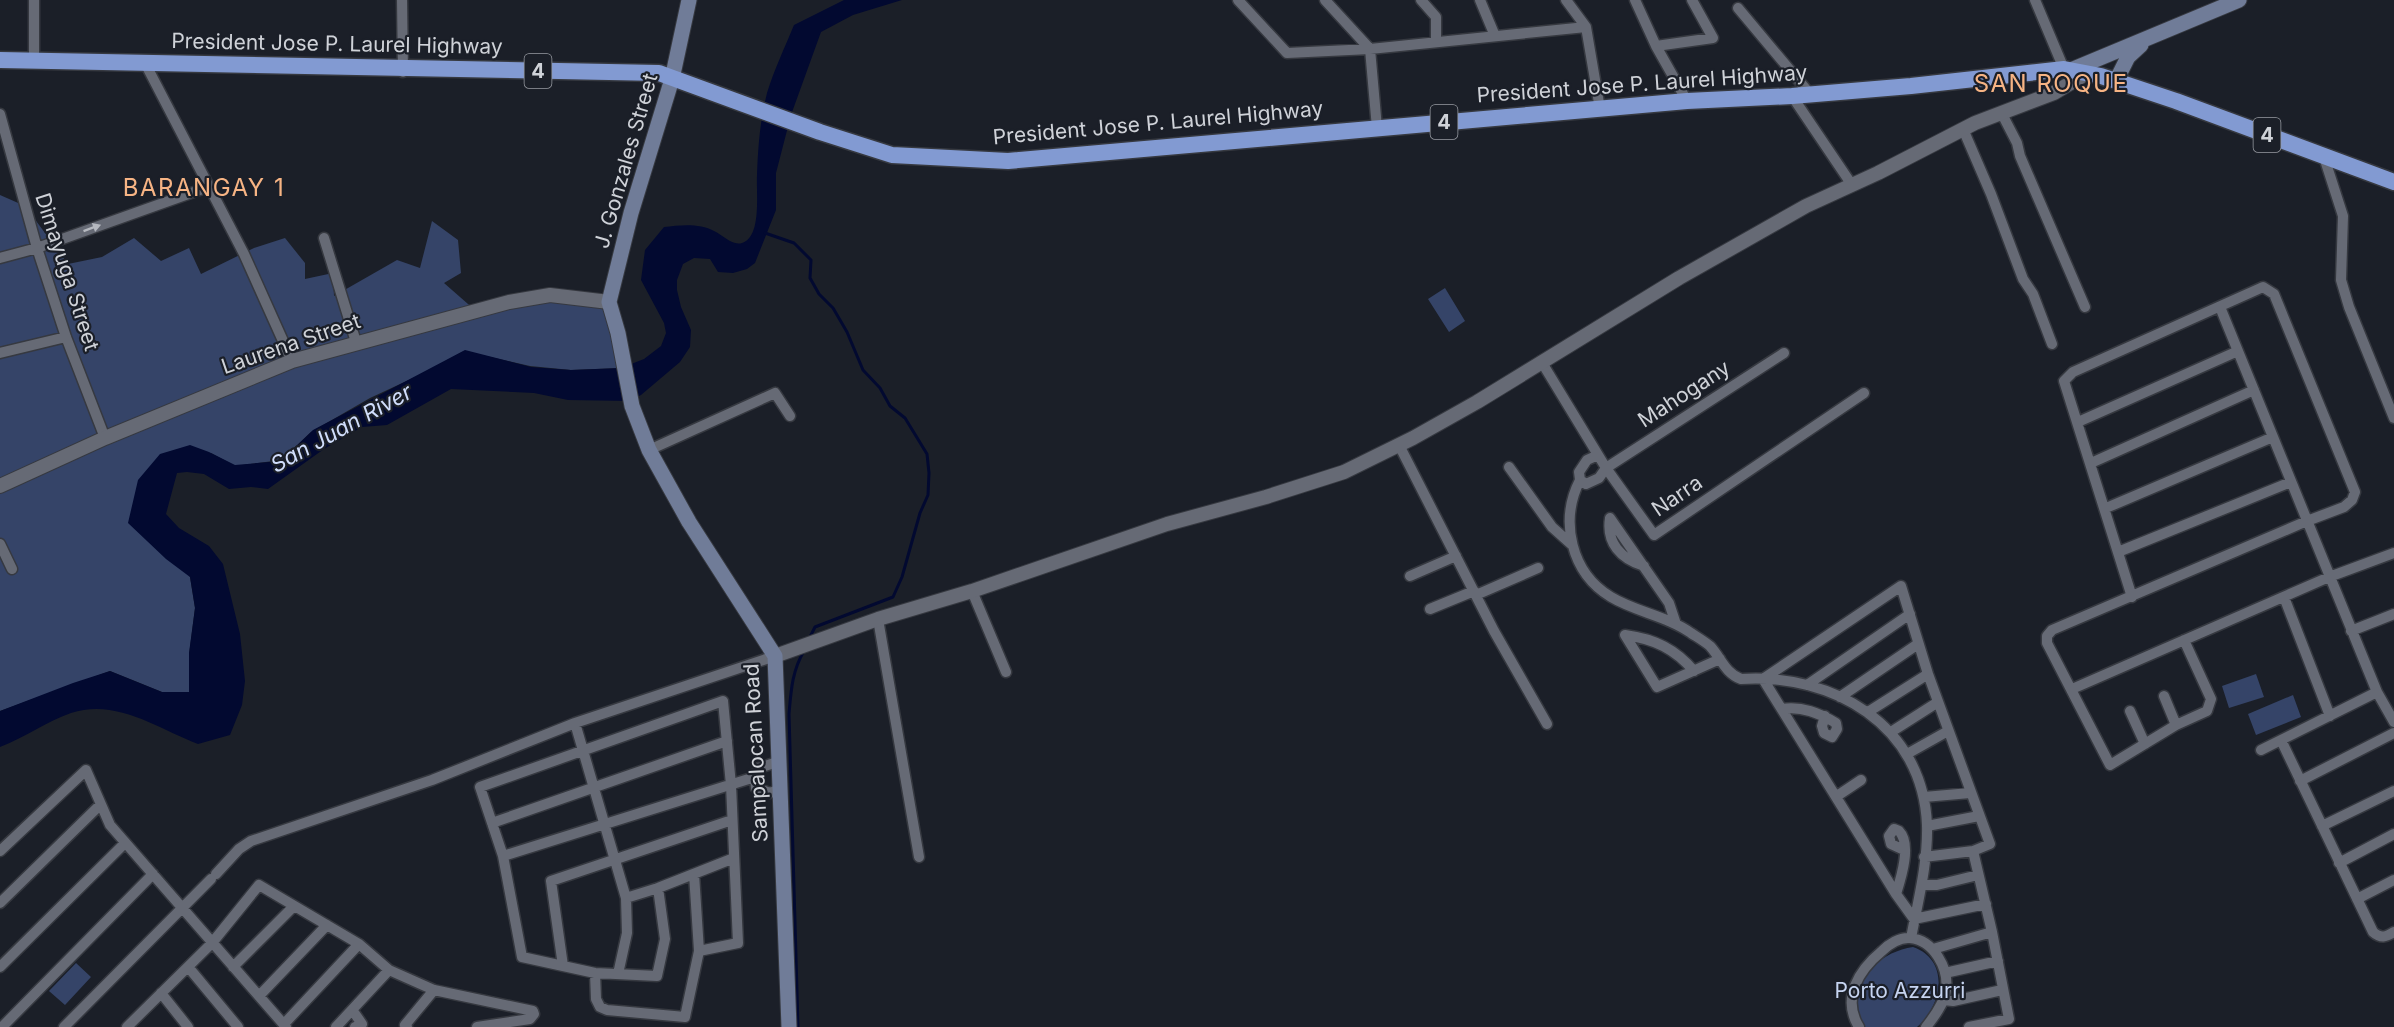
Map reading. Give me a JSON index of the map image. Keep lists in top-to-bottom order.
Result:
{
  "streets": {
    "highway": ["President Jose P. Laurel Highway", "4"],
    "main road": ["J. Gonzales Street", "Sampalocan Road"],
    "street": [
      "Dimayuga Street",
      "Laurena Street",
      "Mahogany",
      "Narra"
    ]
  },
  "crossings": [
    ["President Jose P. Laurel Highway", "4"],
    ["President Jose P. Laurel Highway", "J. Gonzales Street"],
    ["J. Gonzales Street", "Laurena Street"],
    ["J. Gonzales Street", "Sampalocan Road"],
    ["Dimayuga Street", "Laurena Street"],
    ["Laurena Street", "Sampalocan Road"],
    ["Mahogany", "Narra"]
  ],
  "districts": ["SAN ROQUE", "BARANGAY 1"],
  "water": ["San Juan River"],
  "parks": ["Porto Azzurri"]
}
